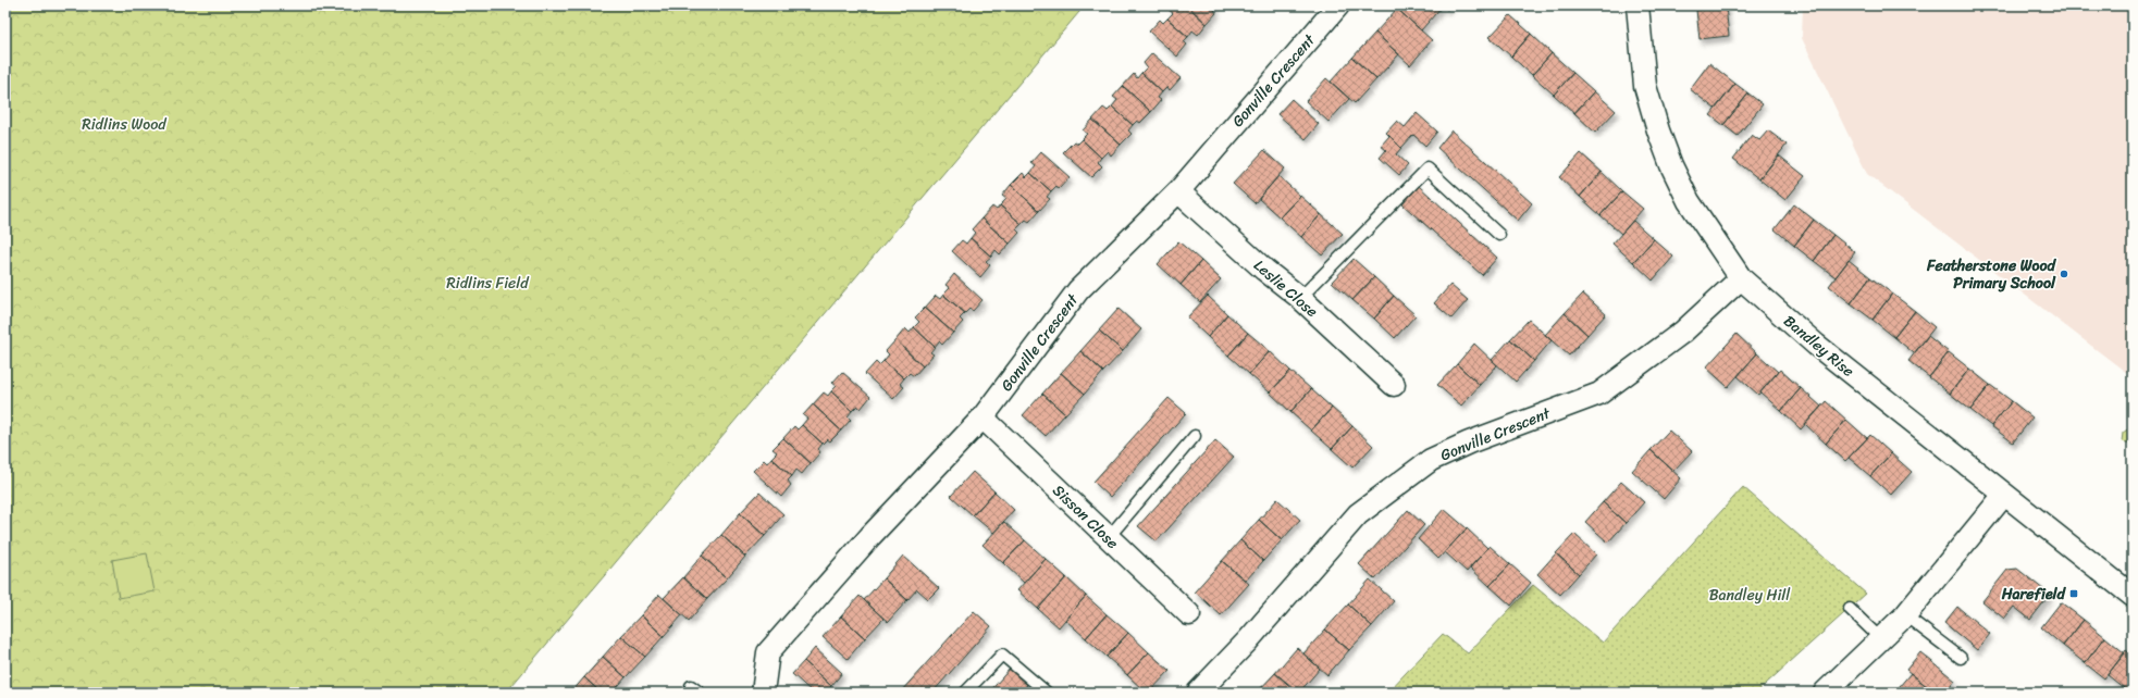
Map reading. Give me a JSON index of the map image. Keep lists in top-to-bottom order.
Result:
{
  "streets": {
    "street": [
      "Gonville Crescent",
      "Leslie Close",
      "Bandley Rise",
      "Sisson Close"
    ]
  },
  "crossings": [
    ["Gonville Crescent", "Leslie Close"],
    ["Gonville Crescent", "Bandley Rise"],
    ["Gonville Crescent", "Sisson Close"]
  ],
  "parks": ["Ridlins Wood", "Ridlins Field", "Bandley Hill"],
  "places": {
    "other": ["Featherstone Wood Primary School"],
    "transit": ["Harefield"]
  }
}
